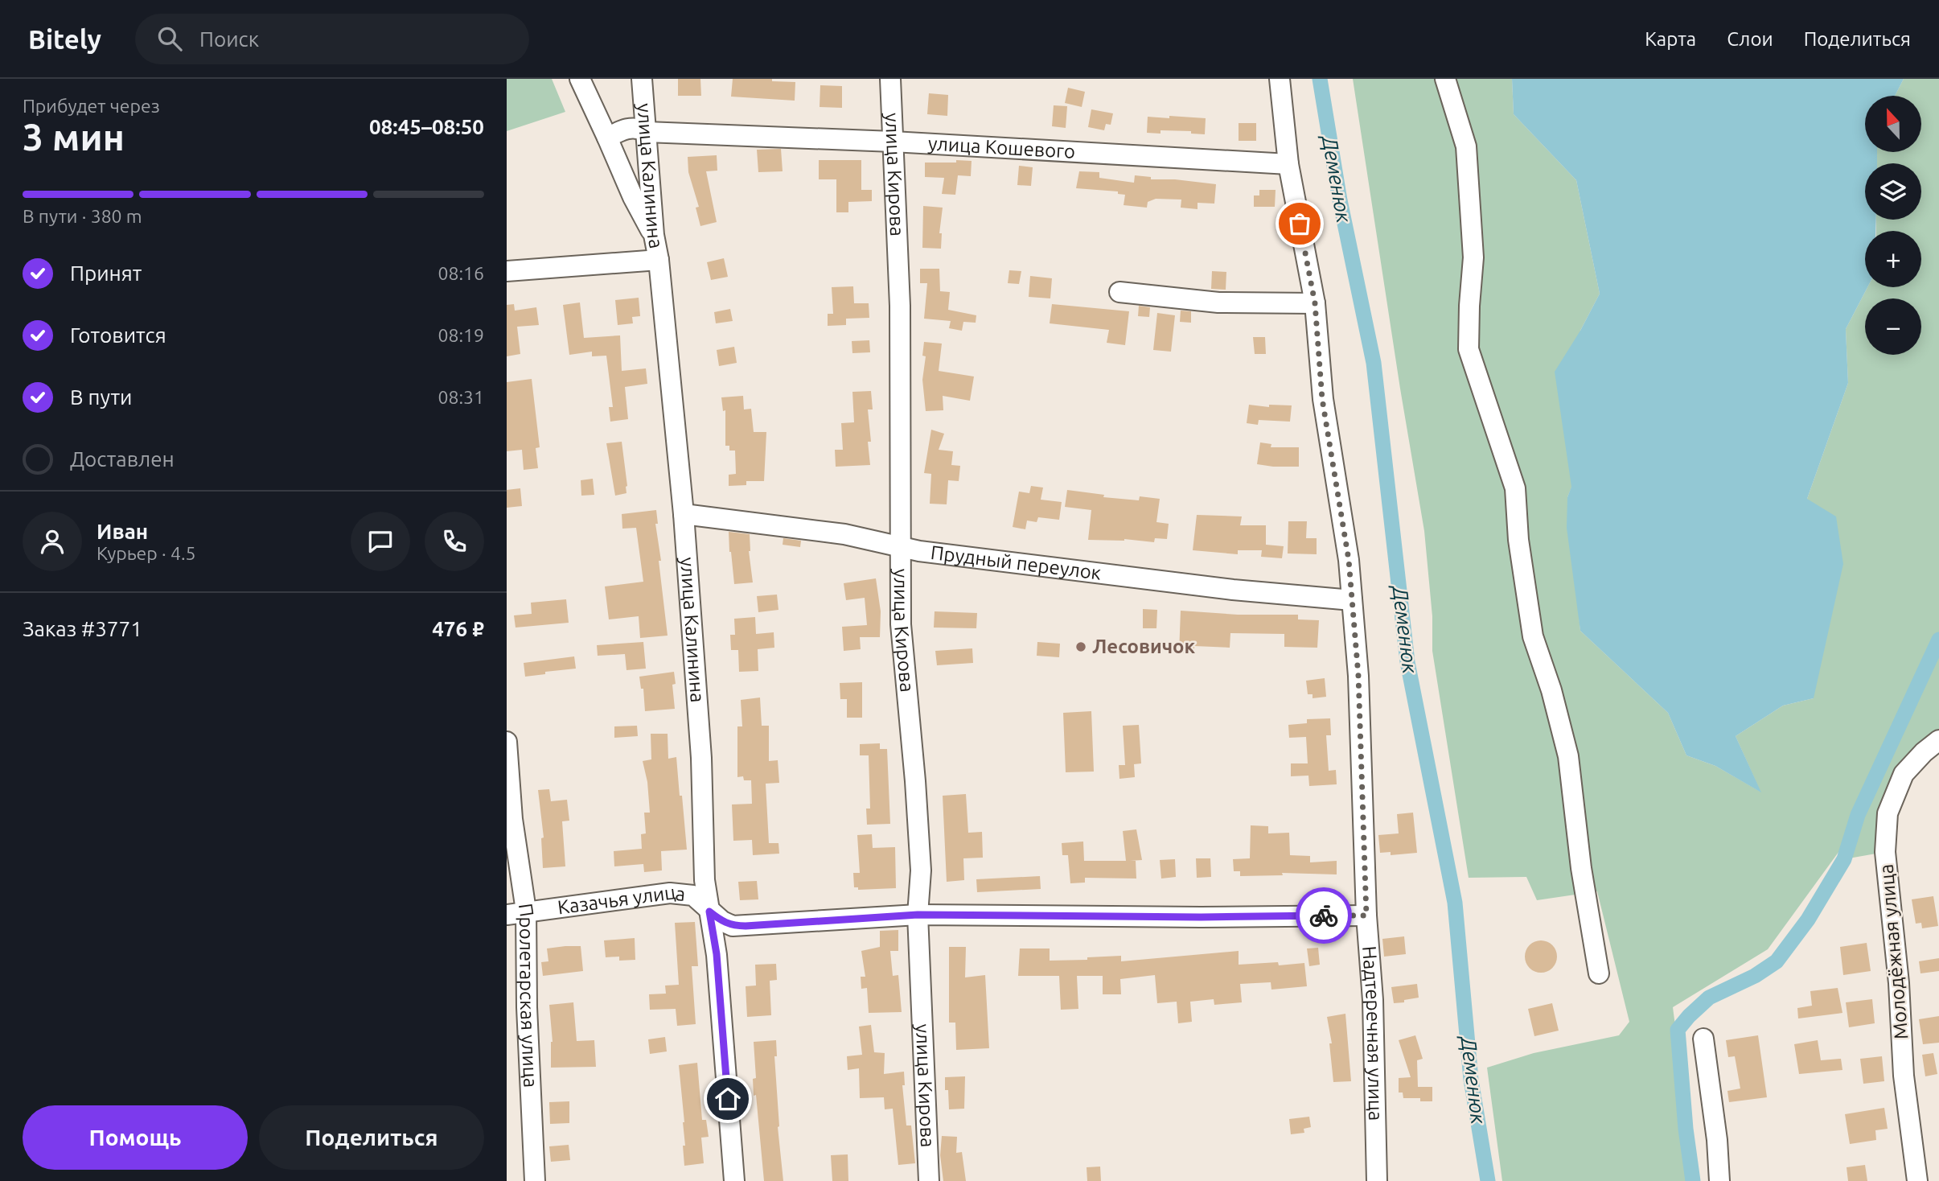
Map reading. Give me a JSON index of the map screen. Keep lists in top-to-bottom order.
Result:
{
  "streets": {
    "street": [
      "улица Кошевого",
      "улица Кирова",
      "улица Калинина",
      "Прудный переулок",
      "Казачья улица",
      "Молодёжная улица",
      "Пролетарская улица",
      "Надтеречная улица"
    ]
  },
  "crossings": [
    ["улица Кошевого", "улица Кирова"],
    ["улица Кошевого", "улица Калинина"],
    ["улица Кошевого", "Надтеречная улица"],
    ["улица Кирова", "Прудный переулок"],
    ["улица Кирова", "Казачья улица"],
    ["улица Калинина", "Прудный переулок"],
    ["улица Калинина", "Казачья улица"],
    ["Прудный переулок", "Надтеречная улица"],
    ["Казачья улица", "Пролетарская улица"],
    ["Казачья улица", "Надтеречная улица"]
  ],
  "water": ["Деменюк"],
  "places": ["Лесовичок"],
  "north": "top",
  "page": {
    "header": "Bitely",
    "search": "Поиск",
    "nav": ["Карта", "Слои", "Поделиться"],
    "heading": ["3 мин", "Прибудет через", "08:45–08:50"],
    "panel": [
      "Иван",
      "Курьер · 4.5",
      "Заказ #3771",
      "476 ₽"
    ],
    "map_buttons": ["+", "−"],
    "bar": "В пути · 380 m",
    "list": [
      ["Принят", "08:16"],
      ["Готовится", "08:19"],
      ["В пути", "08:31"],
      "Доставлен"
    ],
    "buttons": ["Помощь", "Поделиться"]
  }
}
